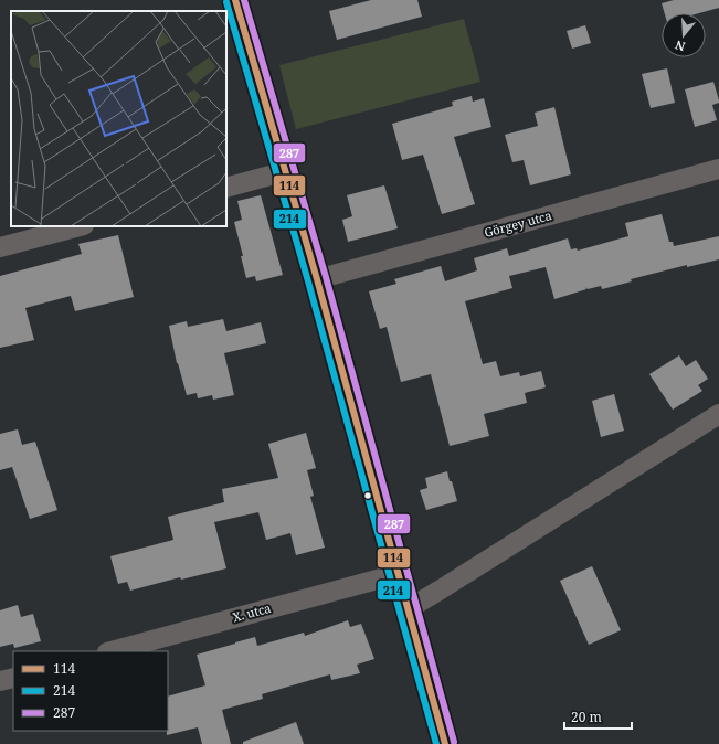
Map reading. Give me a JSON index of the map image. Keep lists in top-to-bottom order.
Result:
{
  "streets": {
    "street": ["Görgey utca", "X. utca"]
  },
  "lines": ["transit line 114", "transit line 287", "transit line 214"],
  "legend": ["114", "214", "287"],
  "scale_bar": "20 m",
  "north": "bottom"
}
